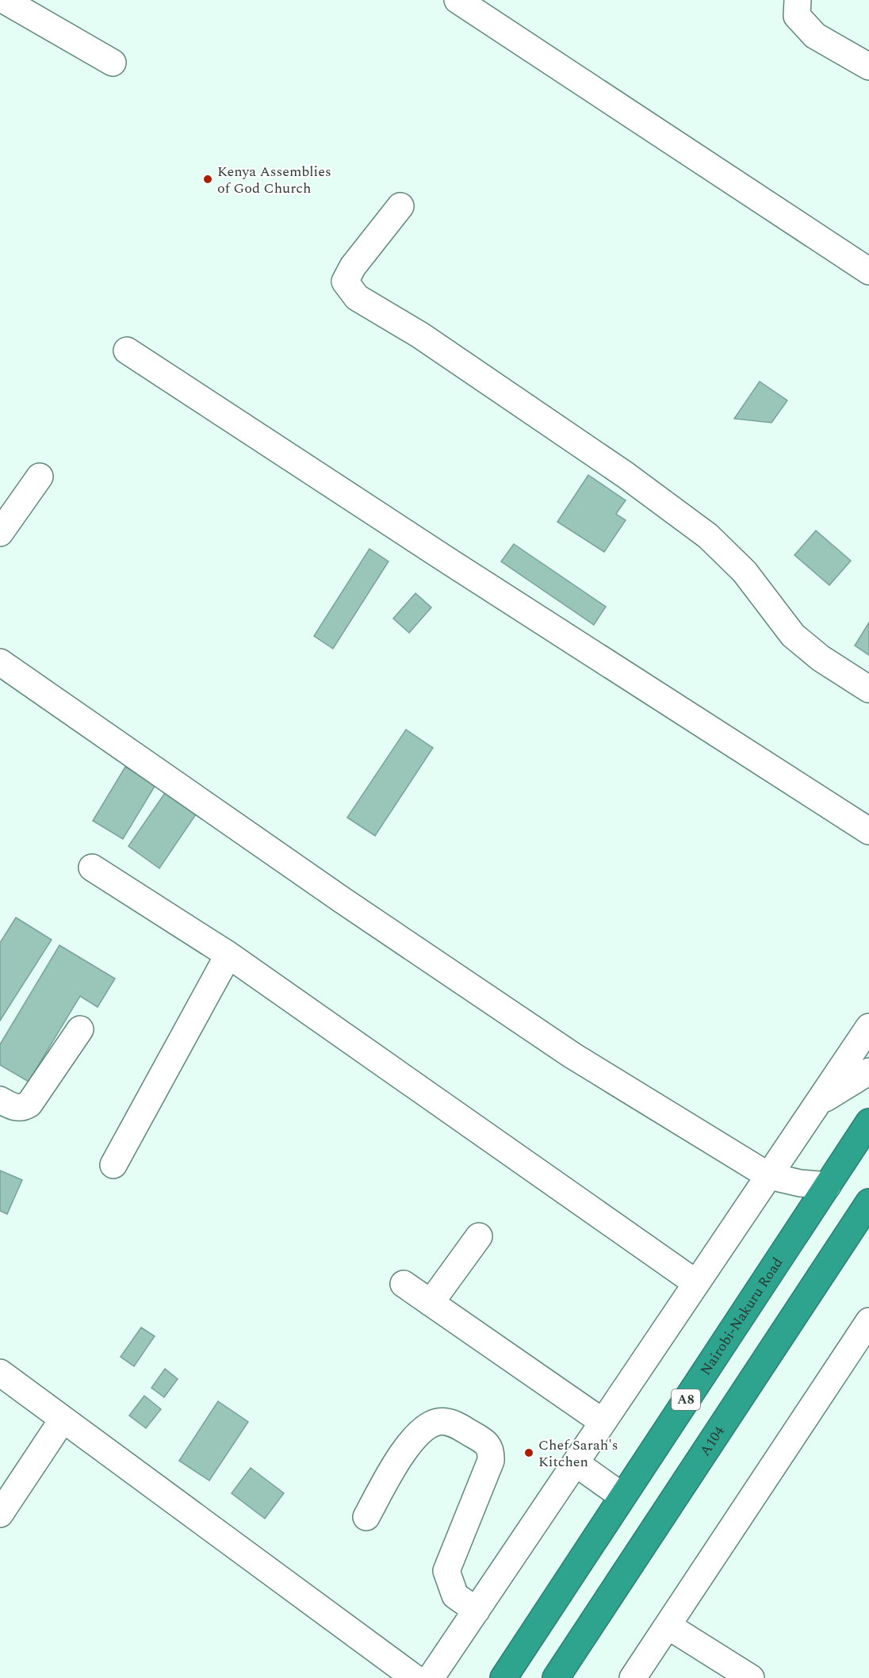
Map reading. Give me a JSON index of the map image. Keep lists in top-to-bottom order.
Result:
{
  "streets": {
    "highway": ["Nairobi-Nakuru Road", "A8", "A104"]
  },
  "places": ["Kenya Assemblies of God Church", "Chef Sarah's Kitchen"]
}
